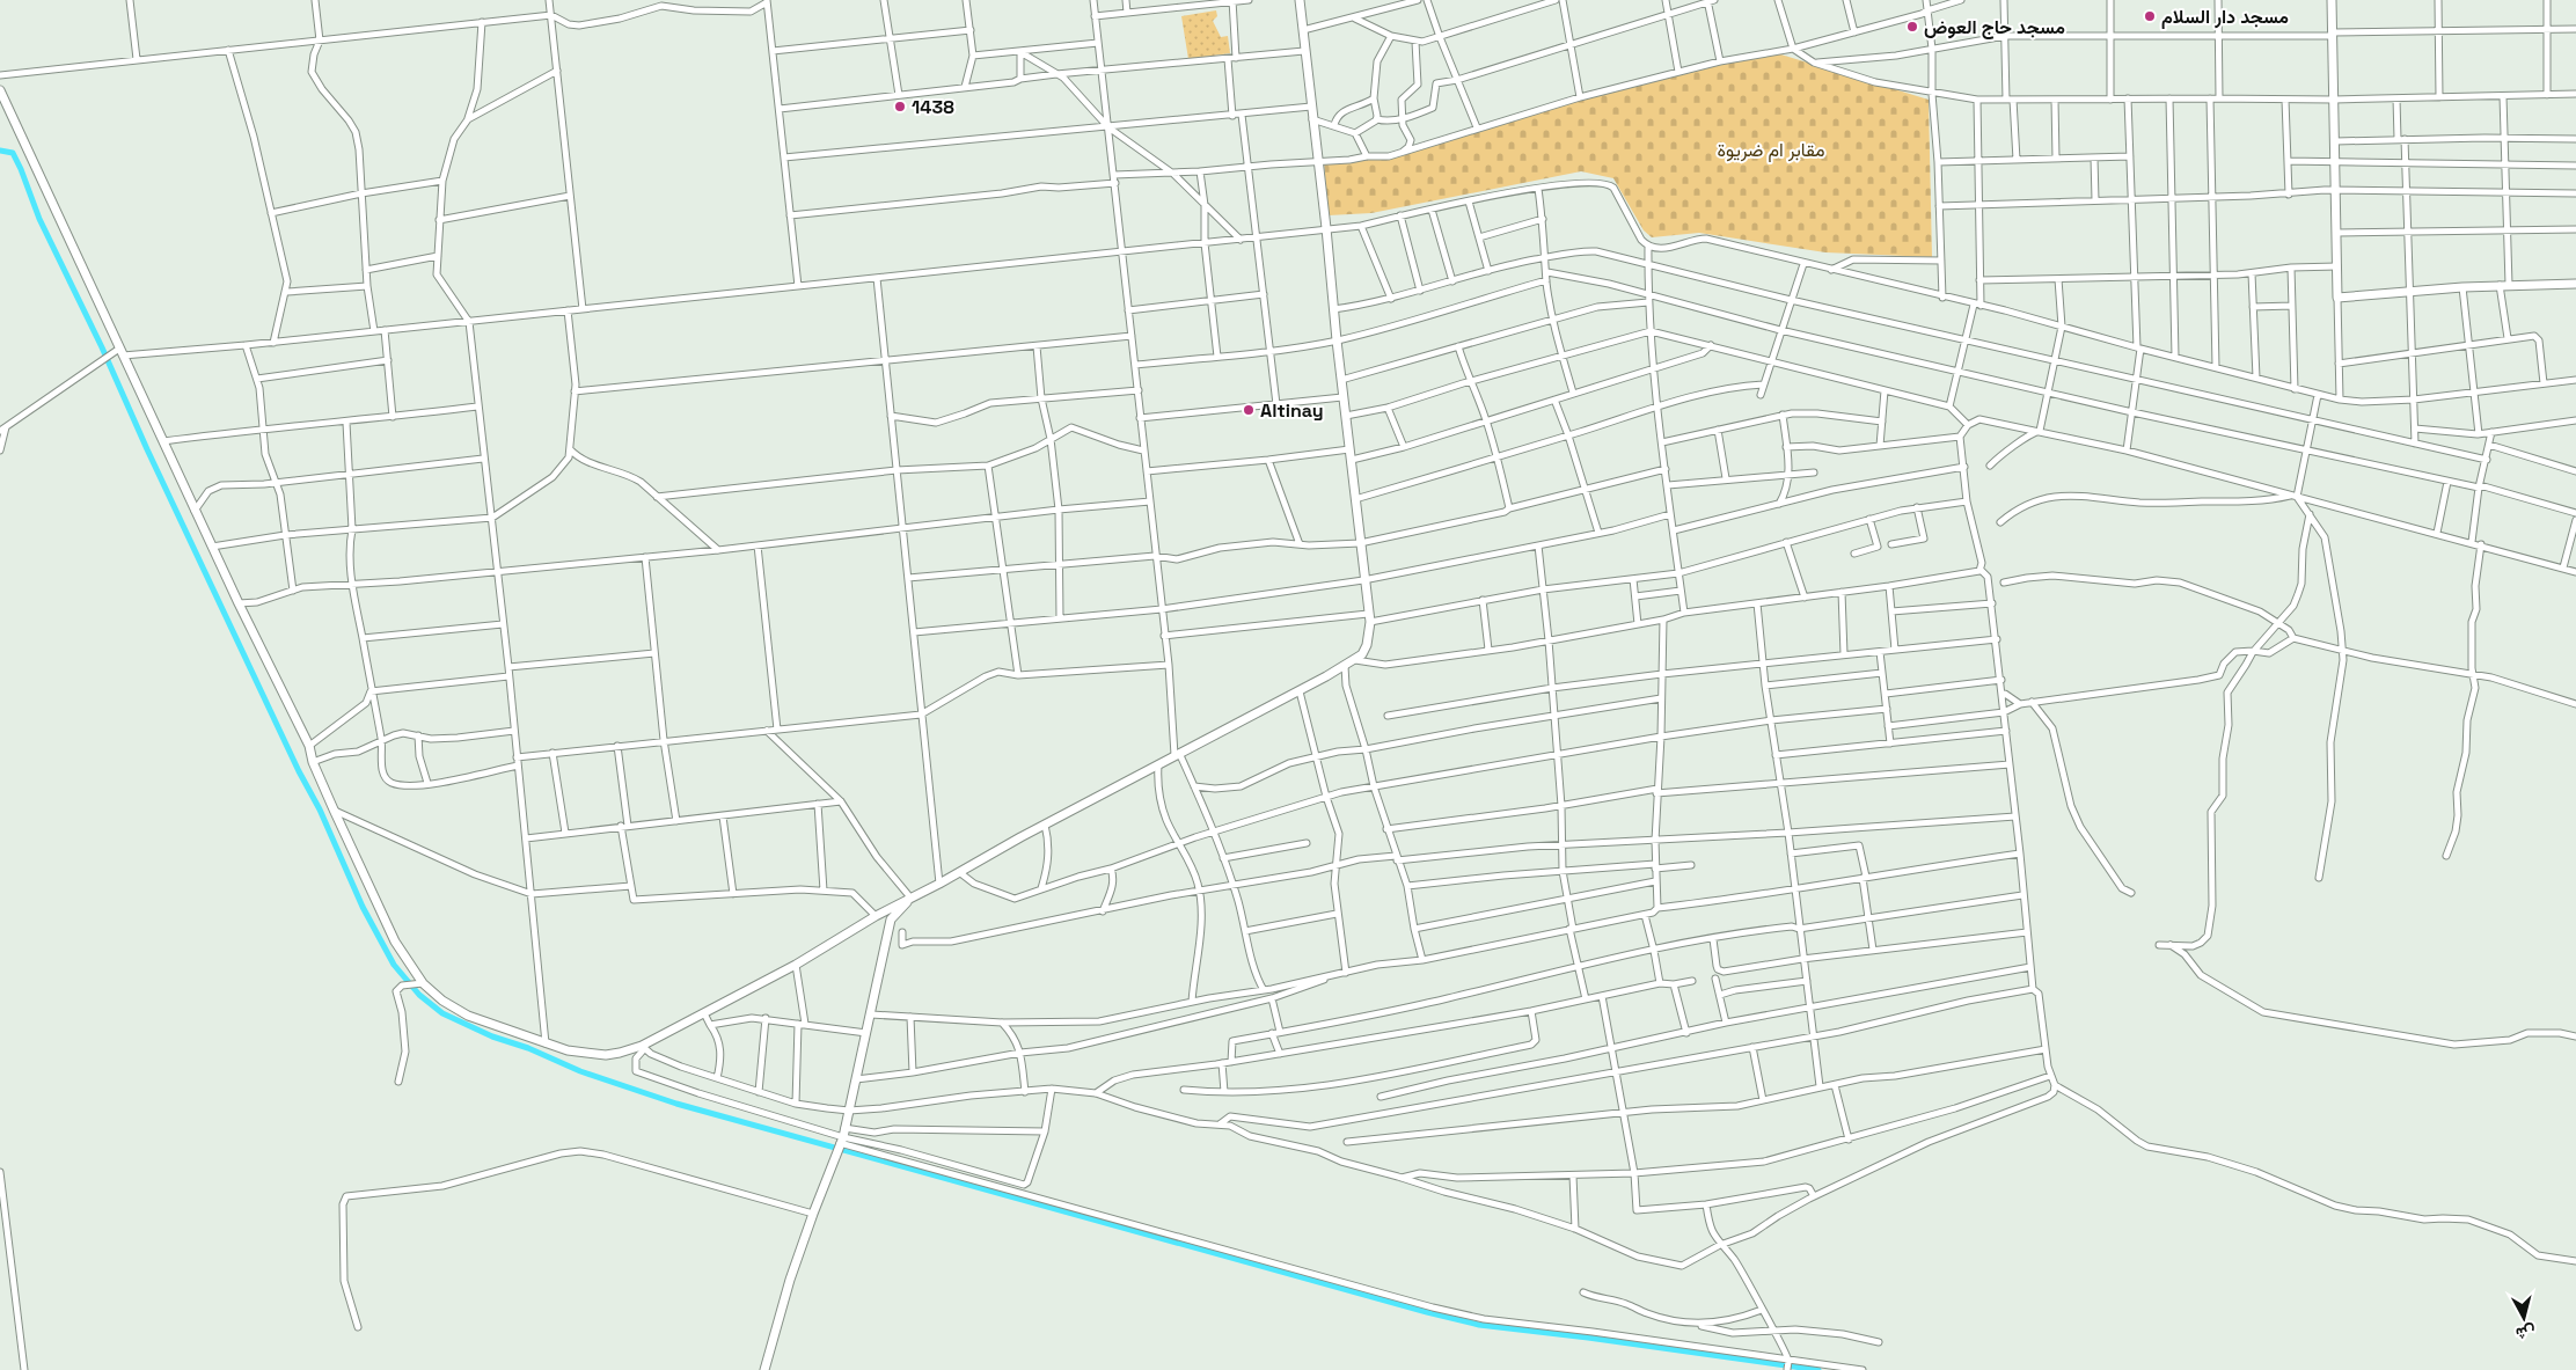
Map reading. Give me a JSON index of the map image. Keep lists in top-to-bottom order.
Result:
{
  "parks": ["مقابر ام ضريوة"],
  "places": [
    "مسجد دار السلام",
    "مسجد حاج العوض",
    "1438",
    "Altinay"
  ],
  "north": "bottom"
}
